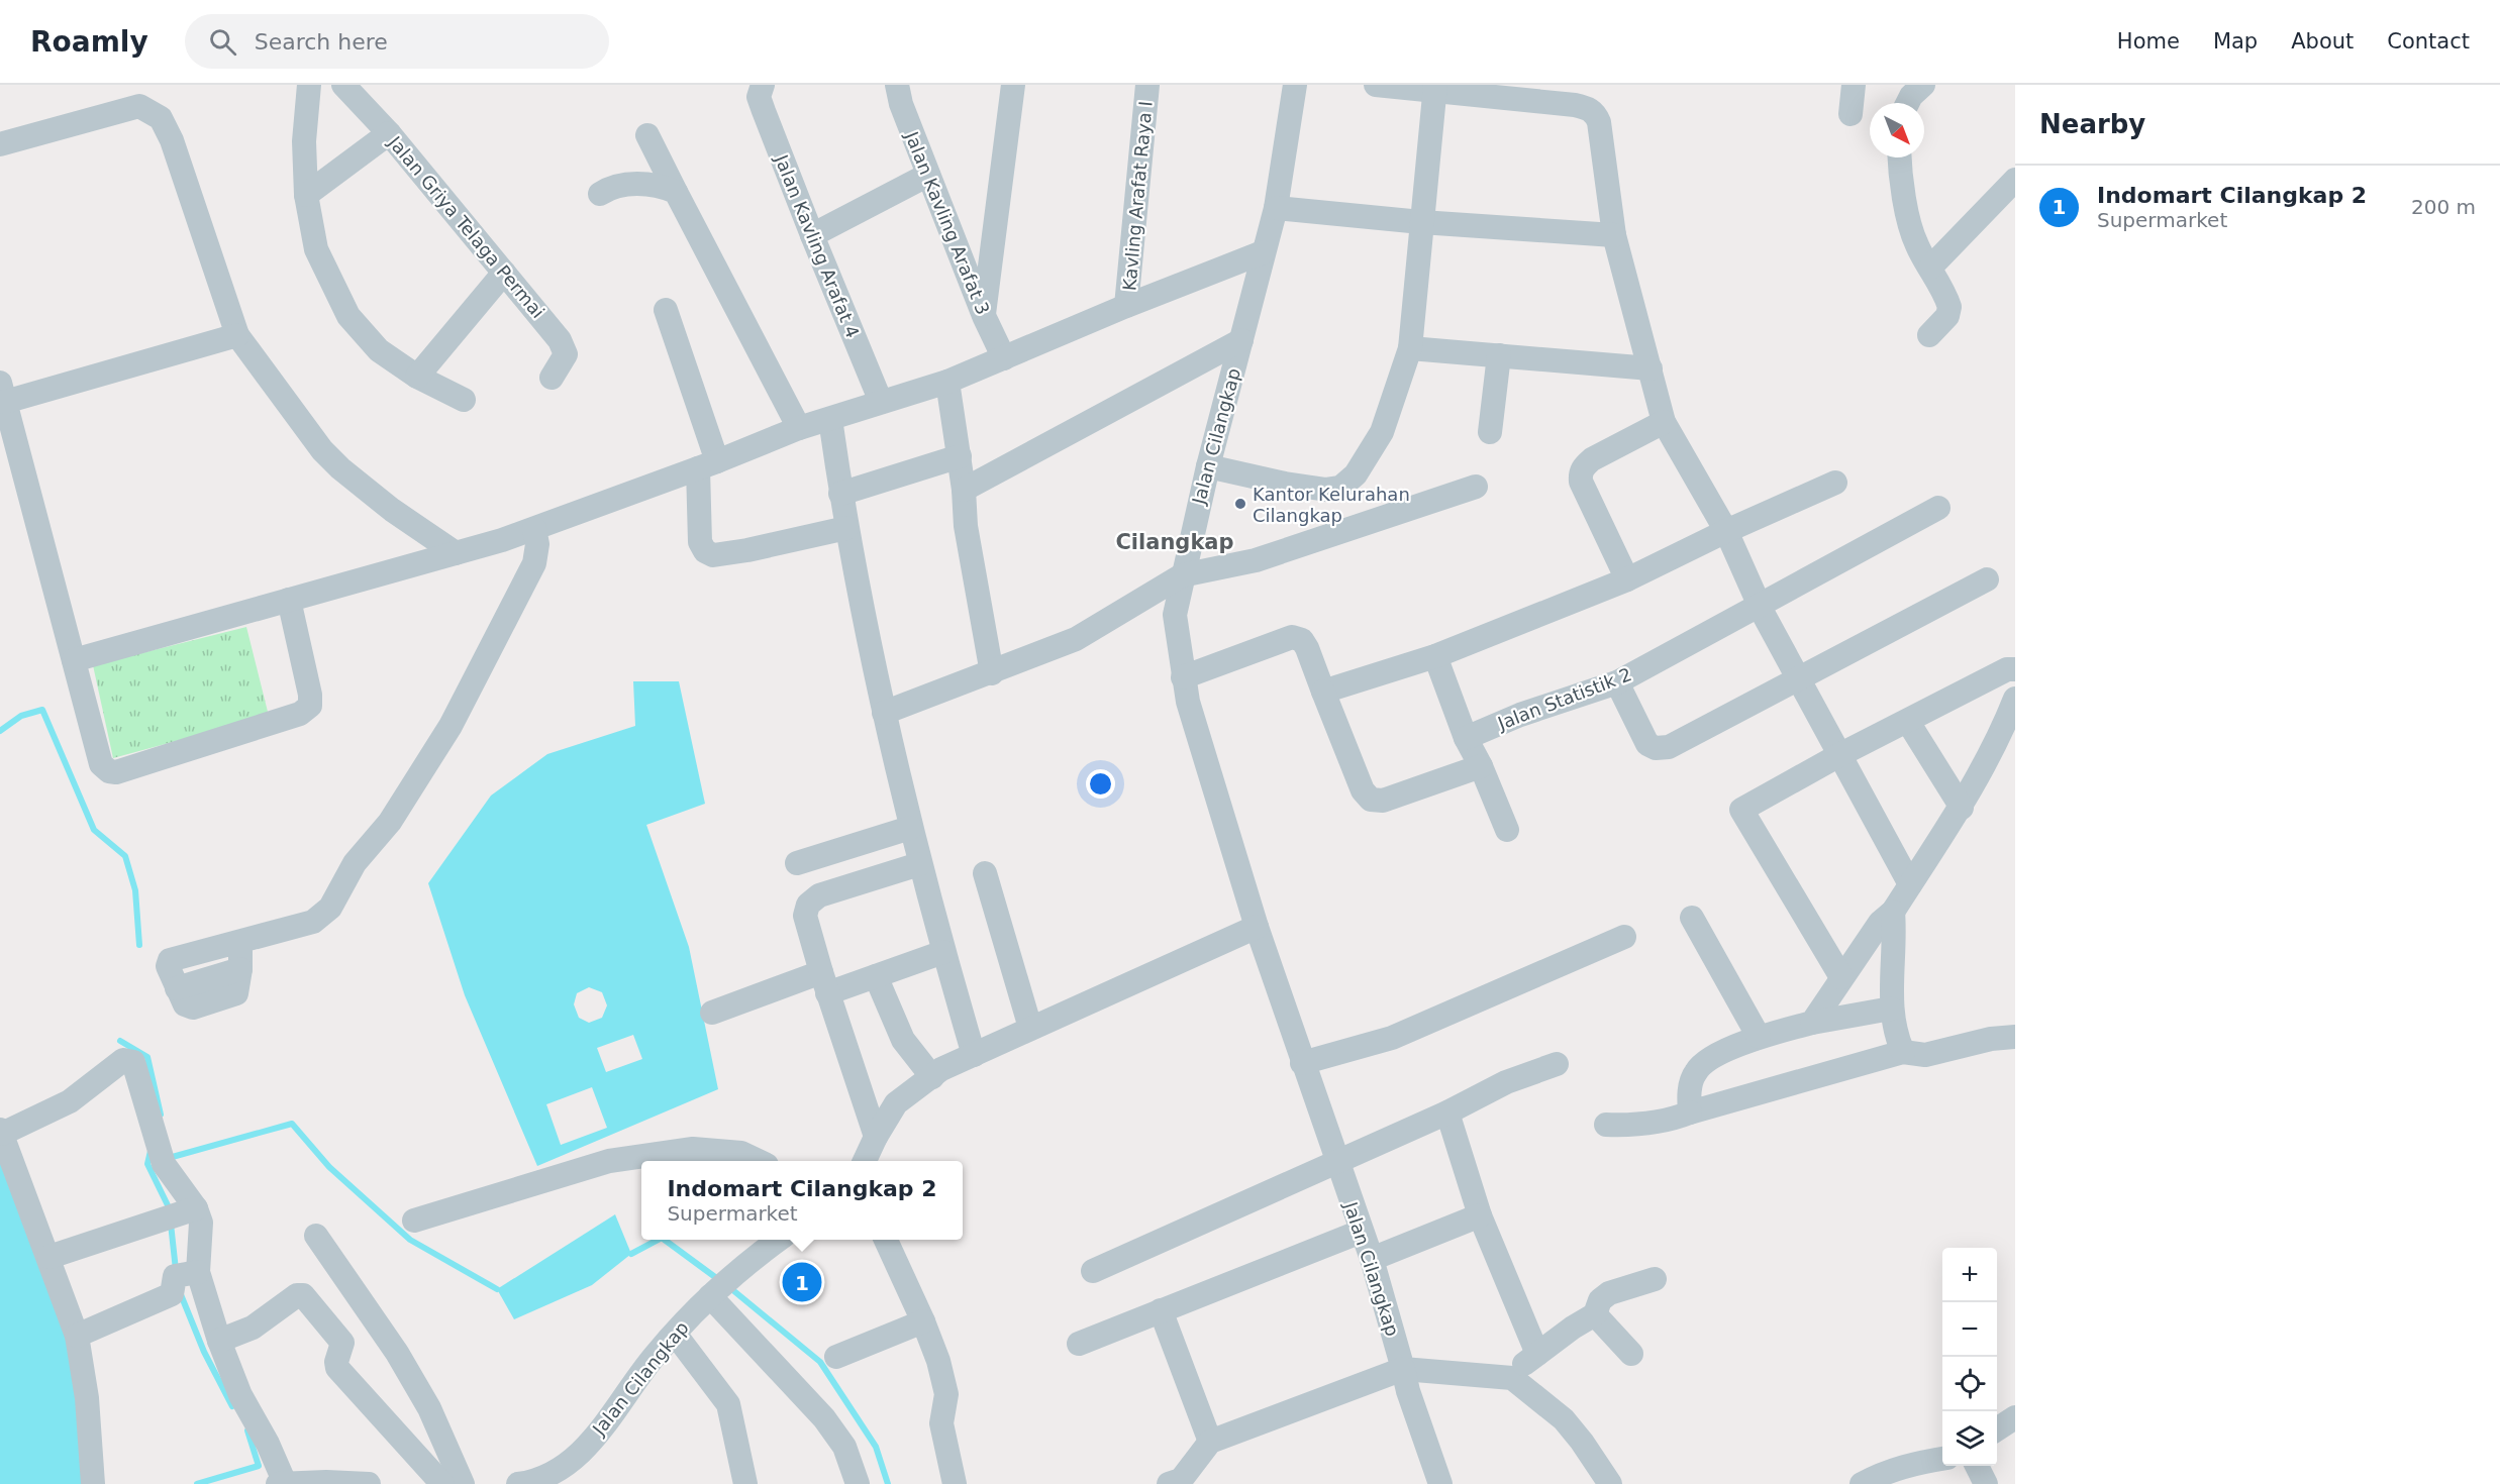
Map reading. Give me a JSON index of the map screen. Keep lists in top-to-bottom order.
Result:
{
  "streets": {
    "street": [
      "Kavling Arafat Raya I",
      "Jalan Kavling Arafat 3",
      "Jalan Griya Telaga Permai",
      "Jalan Kavling Arafat 4",
      "Jalan Cilangkap",
      "Jalan Statistik 2"
    ]
  },
  "districts": ["Cilangkap"],
  "places": ["Kantor Kelurahan Cilangkap"],
  "north": "bottom right",
  "page": {
    "header": "Roamly",
    "search": "Search here",
    "nav": [
      "Home",
      "Map",
      "About",
      "Contact"
    ],
    "heading": "Nearby",
    "list": [
      {
        "mark": "1",
        "name": "Indomart Cilangkap 2",
        "note": "Supermarket",
        "value": "200 m"
      }
    ],
    "popup": ["Indomart Cilangkap 2", "Supermarket"],
    "map_buttons": ["+", "−"],
    "pins": "1"
  }
}
